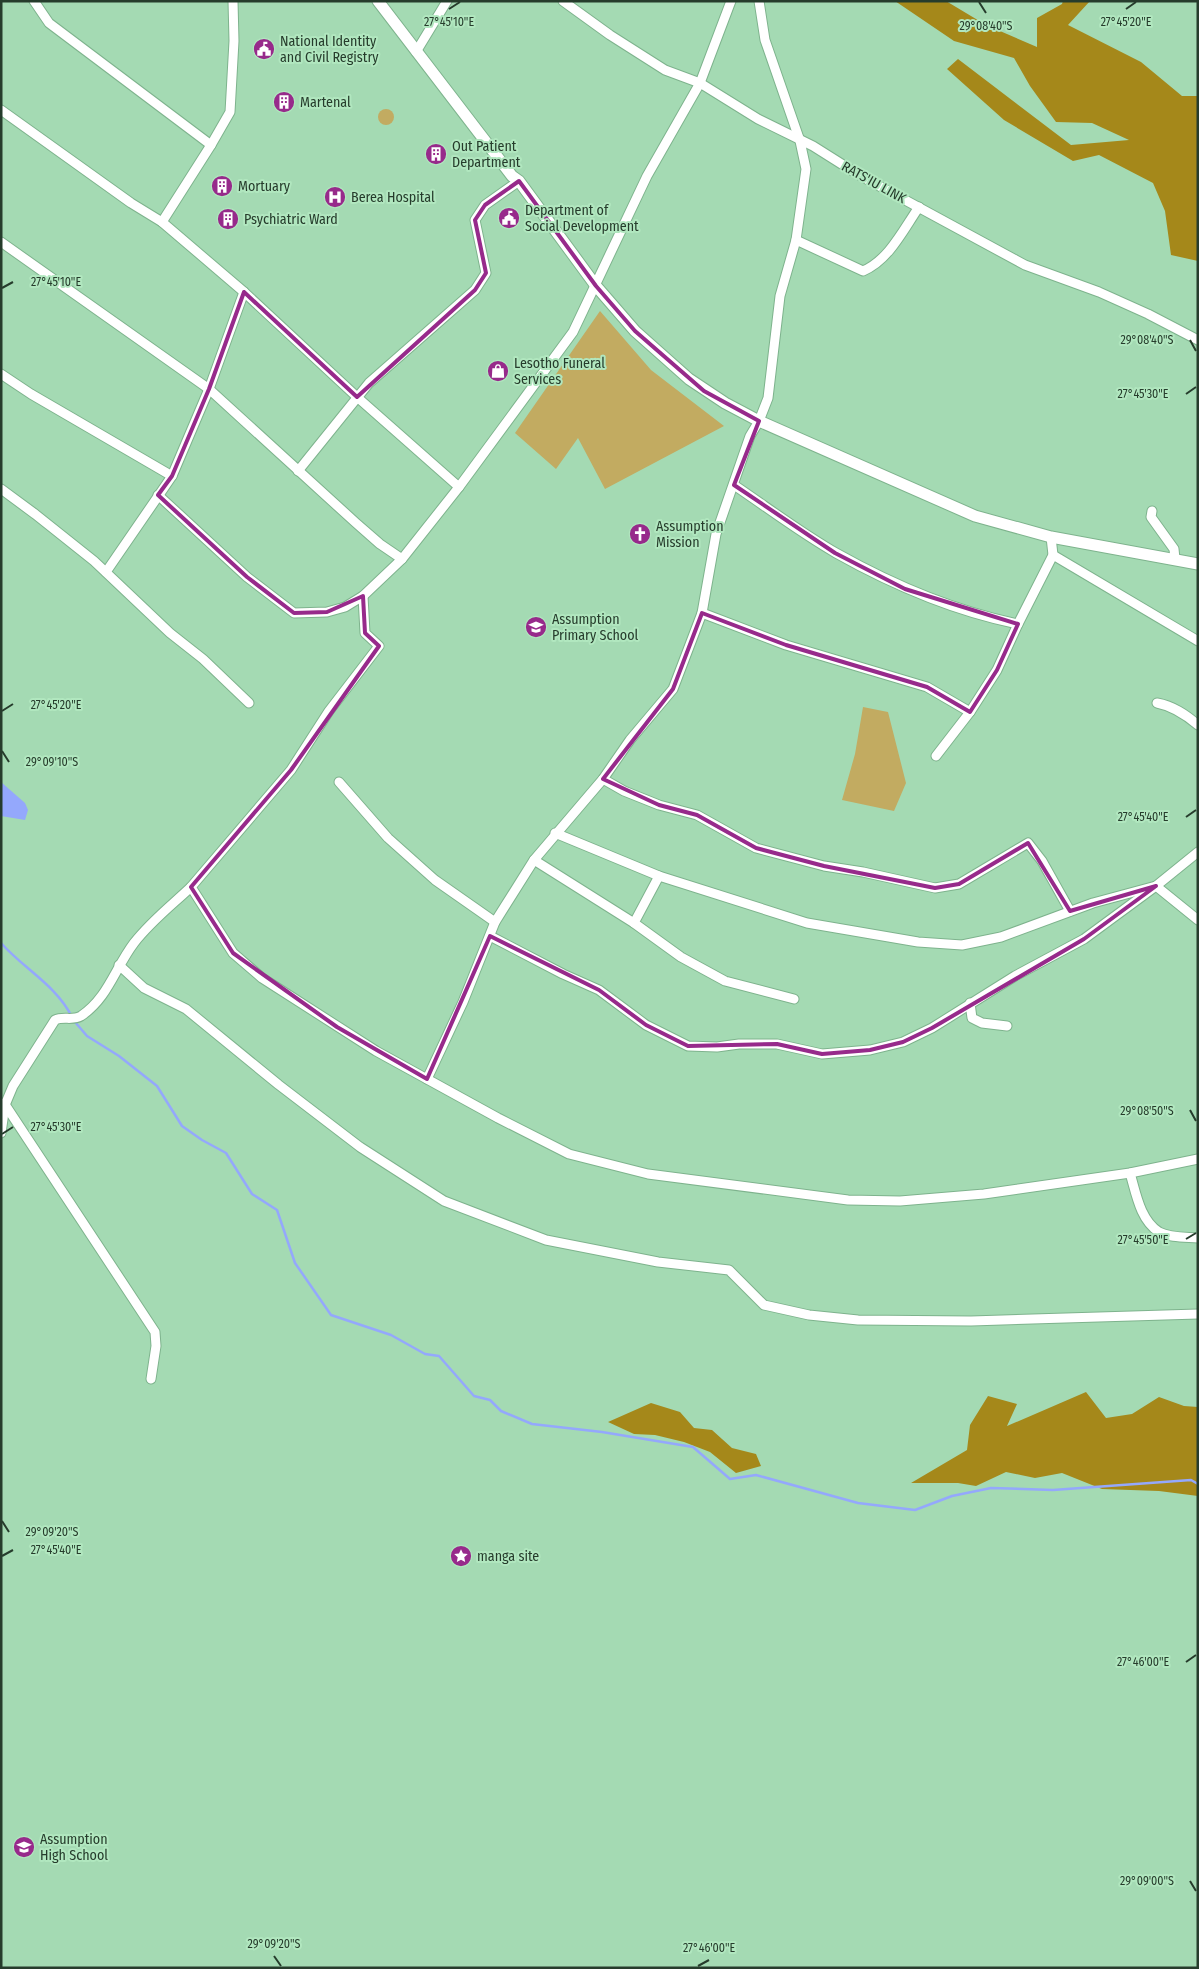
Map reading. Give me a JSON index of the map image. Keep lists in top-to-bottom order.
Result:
{
  "streets": {
    "street": ["RATS'IU LINK"]
  },
  "places": {
    "public building": ["National Identity and Civil Registry", "Department of Social Development"],
    "building": [
      "Martenal",
      "Out Patient Department",
      "Mortuary",
      "Psychiatric Ward"
    ],
    "hospital": ["Berea Hospital"],
    "shop": ["Lesotho Funeral Services"],
    "church": ["Assumption Mission"],
    "school or university": ["Assumption Primary School", "Assumption High School"],
    "place": ["manga site"]
  },
  "coordinates": [
    "27°45'10\"E",
    "27°45'20\"E",
    "29°08'40\"S",
    "27°45'30\"E",
    "29°09'10\"S",
    "27°45'40\"E",
    "29°08'50\"S",
    "27°45'50\"E",
    "29°09'20\"S",
    "27°46'00\"E",
    "29°09'00\"S"
  ]
}
